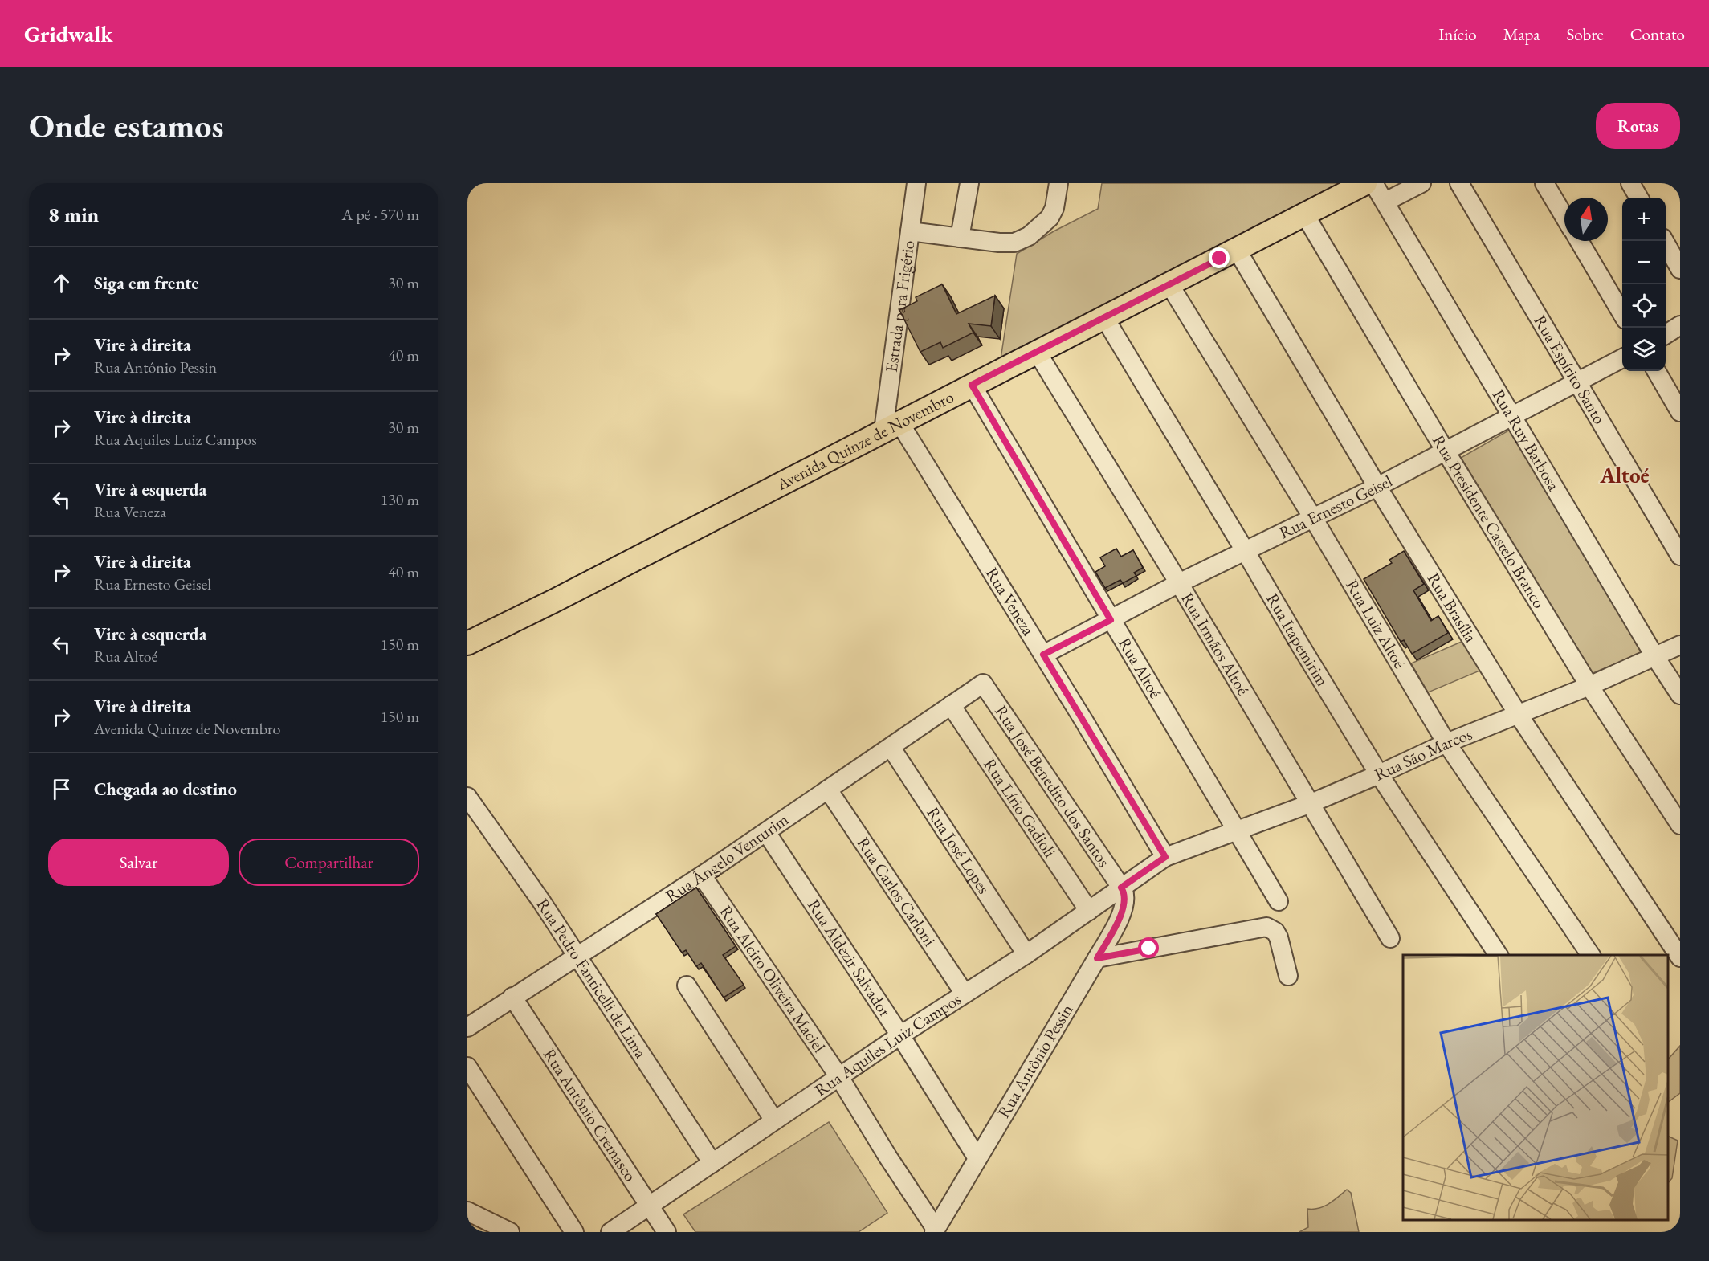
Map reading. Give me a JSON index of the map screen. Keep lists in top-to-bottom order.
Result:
{
  "streets": {
    "main road": ["Avenida Quinze de Novembro"],
    "street": [
      "Estrada para Frigério",
      "Rua Espírito Santo",
      "Rua Ruy Barbosa",
      "Rua Ernesto Geisel",
      "Rua Presidente Castelo Branco",
      "Rua Veneza",
      "Rua Brasília",
      "Rua Luiz Altoé",
      "Rua Itapemirim",
      "Rua Irmãos Altoé",
      "Rua Altoé",
      "Rua São Marcos",
      "Rua José Benedito dos Santos",
      "Rua Lírio Gadioli",
      "Rua José Lopes",
      "Rua Ângelo Venturim",
      "Rua Carlos Carloni",
      "Rua Aldezir Salvador",
      "Rua Pedro Fanticelli de Lima",
      "Rua Alciro Oliveira Maciel",
      "Rua Aquiles Luiz Campos",
      "Rua Antônio Pessin",
      "Rua Antônio Cremasco"
    ]
  },
  "crossings": [
    ["Estrada para Frigério", "Avenida Quinze de Novembro"],
    ["Estrada para Frigério", "Rua Veneza"],
    ["Rua Espírito Santo", "Rua Ernesto Geisel"],
    ["Avenida Quinze de Novembro", "Rua Presidente Castelo Branco"],
    ["Avenida Quinze de Novembro", "Rua Veneza"],
    ["Avenida Quinze de Novembro", "Rua Brasília"],
    ["Avenida Quinze de Novembro", "Rua Luiz Altoé"],
    ["Avenida Quinze de Novembro", "Rua Itapemirim"],
    ["Avenida Quinze de Novembro", "Rua Irmãos Altoé"],
    ["Avenida Quinze de Novembro", "Rua Altoé"],
    ["Rua Ruy Barbosa", "Rua Ernesto Geisel"],
    ["Rua Ruy Barbosa", "Rua São Marcos"],
    ["Rua Ernesto Geisel", "Rua Presidente Castelo Branco"],
    ["Rua Ernesto Geisel", "Rua Veneza"],
    ["Rua Ernesto Geisel", "Rua Brasília"],
    ["Rua Ernesto Geisel", "Rua Luiz Altoé"],
    ["Rua Ernesto Geisel", "Rua Itapemirim"],
    ["Rua Ernesto Geisel", "Rua Irmãos Altoé"],
    ["Rua Ernesto Geisel", "Rua Altoé"],
    ["Rua Presidente Castelo Branco", "Rua São Marcos"],
    ["Rua Veneza", "Rua São Marcos"],
    ["Rua Veneza", "Rua Aquiles Luiz Campos"],
    ["Rua Brasília", "Rua São Marcos"],
    ["Rua Luiz Altoé", "Rua São Marcos"],
    ["Rua Itapemirim", "Rua São Marcos"],
    ["Rua Irmãos Altoé", "Rua São Marcos"],
    ["Rua Altoé", "Rua São Marcos"],
    ["Rua São Marcos", "Rua Aquiles Luiz Campos"],
    ["Rua José Benedito dos Santos", "Rua Ângelo Venturim"],
    ["Rua José Benedito dos Santos", "Rua Aquiles Luiz Campos"],
    ["Rua José Benedito dos Santos", "Rua Antônio Pessin"],
    ["Rua Lírio Gadioli", "Rua Ângelo Venturim"],
    ["Rua Lírio Gadioli", "Rua Aquiles Luiz Campos"],
    ["Rua José Lopes", "Rua Ângelo Venturim"],
    ["Rua José Lopes", "Rua Aquiles Luiz Campos"],
    ["Rua Ângelo Venturim", "Rua Carlos Carloni"],
    ["Rua Ângelo Venturim", "Rua Aldezir Salvador"],
    ["Rua Ângelo Venturim", "Rua Pedro Fanticelli de Lima"],
    ["Rua Ângelo Venturim", "Rua Alciro Oliveira Maciel"],
    ["Rua Ângelo Venturim", "Rua Antônio Cremasco"],
    ["Rua Carlos Carloni", "Rua Aquiles Luiz Campos"],
    ["Rua Aldezir Salvador", "Rua Aquiles Luiz Campos"],
    ["Rua Aldezir Salvador", "Rua Antônio Pessin"],
    ["Rua Pedro Fanticelli de Lima", "Rua Aquiles Luiz Campos"],
    ["Rua Alciro Oliveira Maciel", "Rua Aquiles Luiz Campos"],
    ["Rua Alciro Oliveira Maciel", "Rua Antônio Pessin"],
    ["Rua Aquiles Luiz Campos", "Rua Antônio Pessin"],
    ["Rua Aquiles Luiz Campos", "Rua Antônio Cremasco"]
  ],
  "districts": ["Altoé"],
  "north": "top",
  "page": {
    "header": "Gridwalk",
    "nav": [
      "Início",
      "Mapa",
      "Sobre",
      "Contato"
    ],
    "buttons": [
      "Rotas",
      ["Salvar", "Compartilhar"]
    ],
    "title": "Onde estamos",
    "heading": ["8 min", "A pé · 570 m"],
    "map_buttons": ["+", "−"],
    "list": [
      ["Siga em frente", "30 m"],
      ["Vire à direita", "Rua Antônio Pessin", "40 m"],
      ["Vire à direita", "Rua Aquiles Luiz Campos", "30 m"],
      ["Vire à esquerda", "Rua Veneza", "130 m"],
      ["Vire à direita", "Rua Ernesto Geisel", "40 m"],
      ["Vire à esquerda", "Rua Altoé", "150 m"],
      ["Vire à direita", "Avenida Quinze de Novembro", "150 m"],
      "Chegada ao destino"
    ]
  }
}
